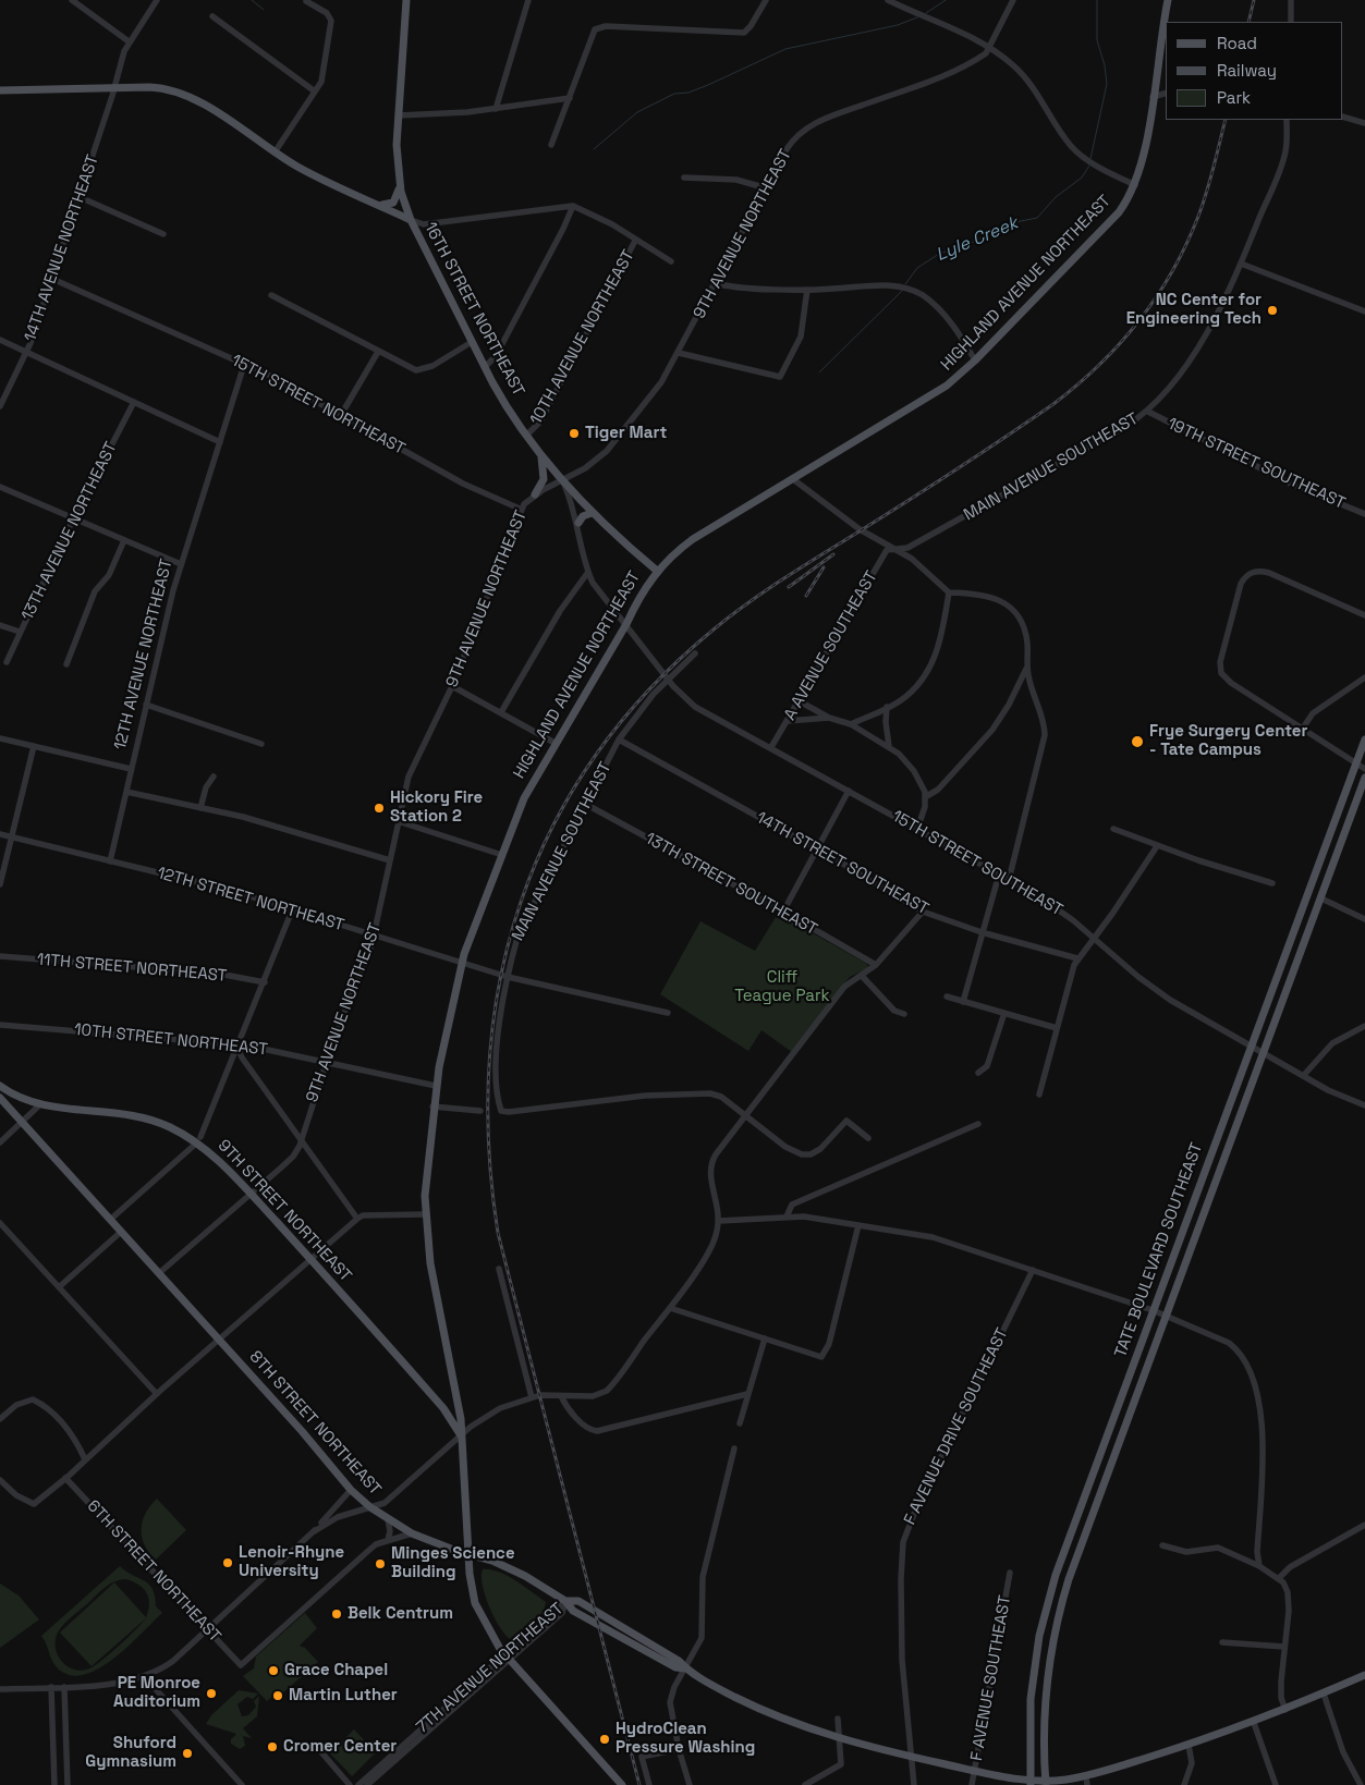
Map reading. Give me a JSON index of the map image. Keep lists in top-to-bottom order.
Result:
{
  "streets": {
    "main road": [
      "HIGHLAND AVENUE NORTHEAST",
      "16TH STREET NORTHEAST",
      "9TH STREET NORTHEAST",
      "TATE BOULEVARD SOUTHEAST",
      "8TH STREET NORTHEAST"
    ],
    "street": [
      "9TH AVENUE NORTHEAST",
      "14TH AVENUE NORTHEAST",
      "10TH AVENUE NORTHEAST",
      "15TH STREET NORTHEAST",
      "19TH STREET SOUTHEAST",
      "MAIN AVENUE SOUTHEAST",
      "13TH AVENUE NORTHEAST",
      "A AVENUE SOUTHEAST",
      "12TH AVENUE NORTHEAST",
      "14TH STREET SOUTHEAST",
      "15TH STREET SOUTHEAST",
      "13TH STREET SOUTHEAST",
      "12TH STREET NORTHEAST",
      "11TH STREET NORTHEAST",
      "10TH STREET NORTHEAST",
      "F AVENUE DRIVE SOUTHEAST",
      "6TH STREET NORTHEAST",
      "7TH AVENUE NORTHEAST",
      "F AVENUE SOUTHEAST"
    ]
  },
  "crossings": [
    ["9TH AVENUE NORTHEAST", "16TH STREET NORTHEAST"],
    ["9TH AVENUE NORTHEAST", "15TH STREET NORTHEAST"],
    ["9TH AVENUE NORTHEAST", "12TH STREET NORTHEAST"],
    ["9TH AVENUE NORTHEAST", "10TH STREET NORTHEAST"],
    ["9TH AVENUE NORTHEAST", "9TH STREET NORTHEAST"],
    ["9TH AVENUE NORTHEAST", "8TH STREET NORTHEAST"],
    ["14TH AVENUE NORTHEAST", "16TH STREET NORTHEAST"],
    ["14TH AVENUE NORTHEAST", "15TH STREET NORTHEAST"],
    ["HIGHLAND AVENUE NORTHEAST", "16TH STREET NORTHEAST"],
    ["HIGHLAND AVENUE NORTHEAST", "12TH STREET NORTHEAST"],
    ["HIGHLAND AVENUE NORTHEAST", "10TH STREET NORTHEAST"],
    ["HIGHLAND AVENUE NORTHEAST", "9TH STREET NORTHEAST"],
    ["HIGHLAND AVENUE NORTHEAST", "8TH STREET NORTHEAST"],
    ["16TH STREET NORTHEAST", "10TH AVENUE NORTHEAST"],
    ["15TH STREET NORTHEAST", "12TH AVENUE NORTHEAST"],
    ["19TH STREET SOUTHEAST", "MAIN AVENUE SOUTHEAST"],
    ["MAIN AVENUE SOUTHEAST", "A AVENUE SOUTHEAST"],
    ["MAIN AVENUE SOUTHEAST", "14TH STREET SOUTHEAST"],
    ["MAIN AVENUE SOUTHEAST", "15TH STREET SOUTHEAST"],
    ["MAIN AVENUE SOUTHEAST", "13TH STREET SOUTHEAST"],
    ["MAIN AVENUE SOUTHEAST", "12TH STREET NORTHEAST"],
    ["A AVENUE SOUTHEAST", "15TH STREET SOUTHEAST"],
    ["12TH AVENUE NORTHEAST", "12TH STREET NORTHEAST"],
    ["15TH STREET SOUTHEAST", "TATE BOULEVARD SOUTHEAST"],
    ["8TH STREET NORTHEAST", "7TH AVENUE NORTHEAST"]
  ],
  "water": ["Lyle Creek"],
  "parks": ["Cliff Teague Park"],
  "places": [
    "NC Center for Engineering Tech",
    "Tiger Mart",
    "Frye Surgery Center - Tate Campus",
    "Hickory Fire Station 2",
    "Lenoir-Rhyne University",
    "Minges Science Building",
    "Belk Centrum",
    "Grace Chapel",
    "PE Monroe Auditorium",
    "Martin Luther",
    "HydroClean Pressure Washing",
    "Cromer Center",
    "Shuford Gymnasium"
  ],
  "legend": ["Road", "Railway", "Park"]
}
